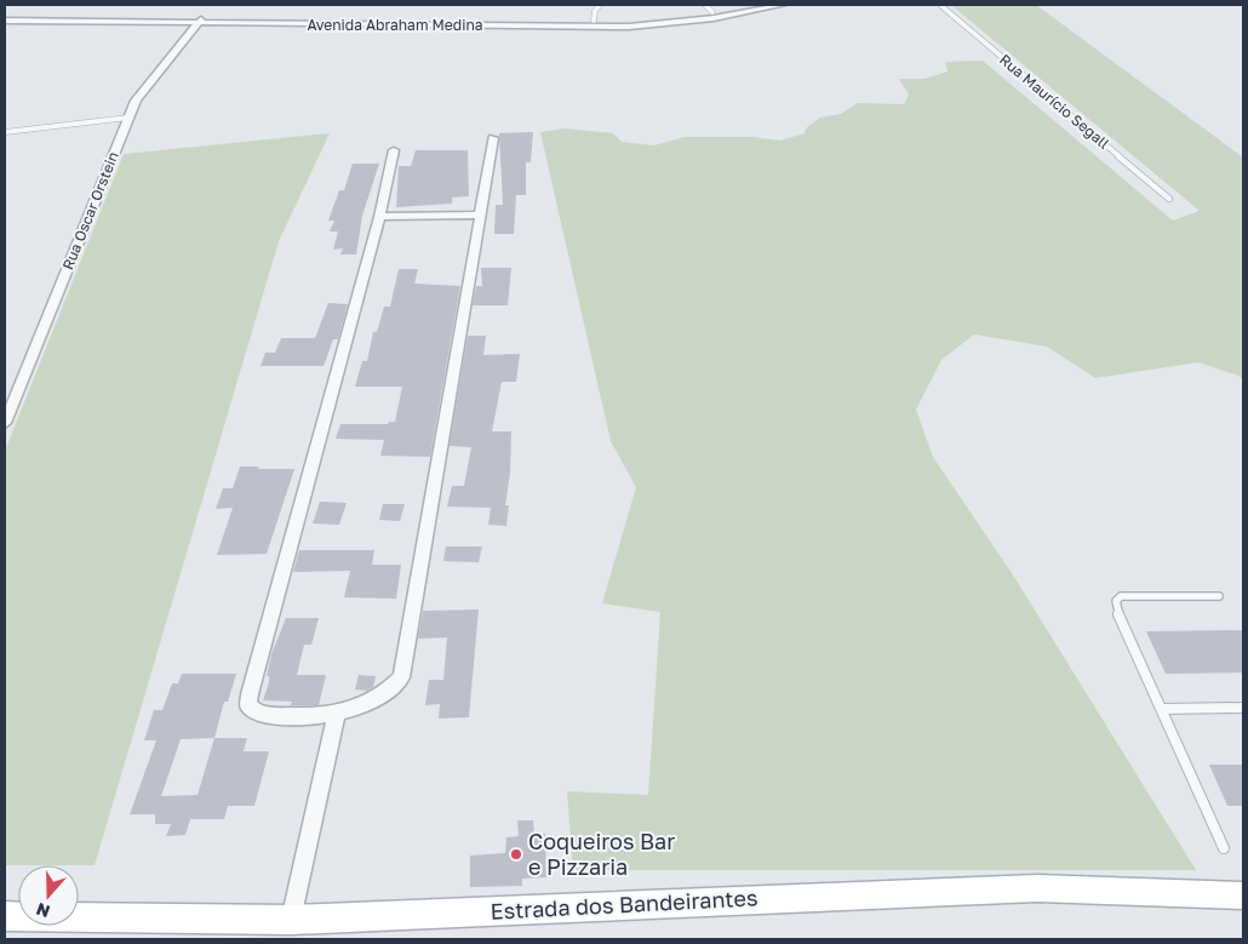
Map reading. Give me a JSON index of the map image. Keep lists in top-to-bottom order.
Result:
{
  "streets": {
    "main road": ["Estrada dos Bandeirantes"],
    "street": ["Avenida Abraham Medina", "Rua Oscar Orstein"],
    "lane": ["Rua Maurício Segall"]
  },
  "crossings": [
    ["Avenida Abraham Medina", "Rua Oscar Orstein"]
  ],
  "places": ["Coqueiros Bar e Pizzaria"],
  "north": "bottom"
}
